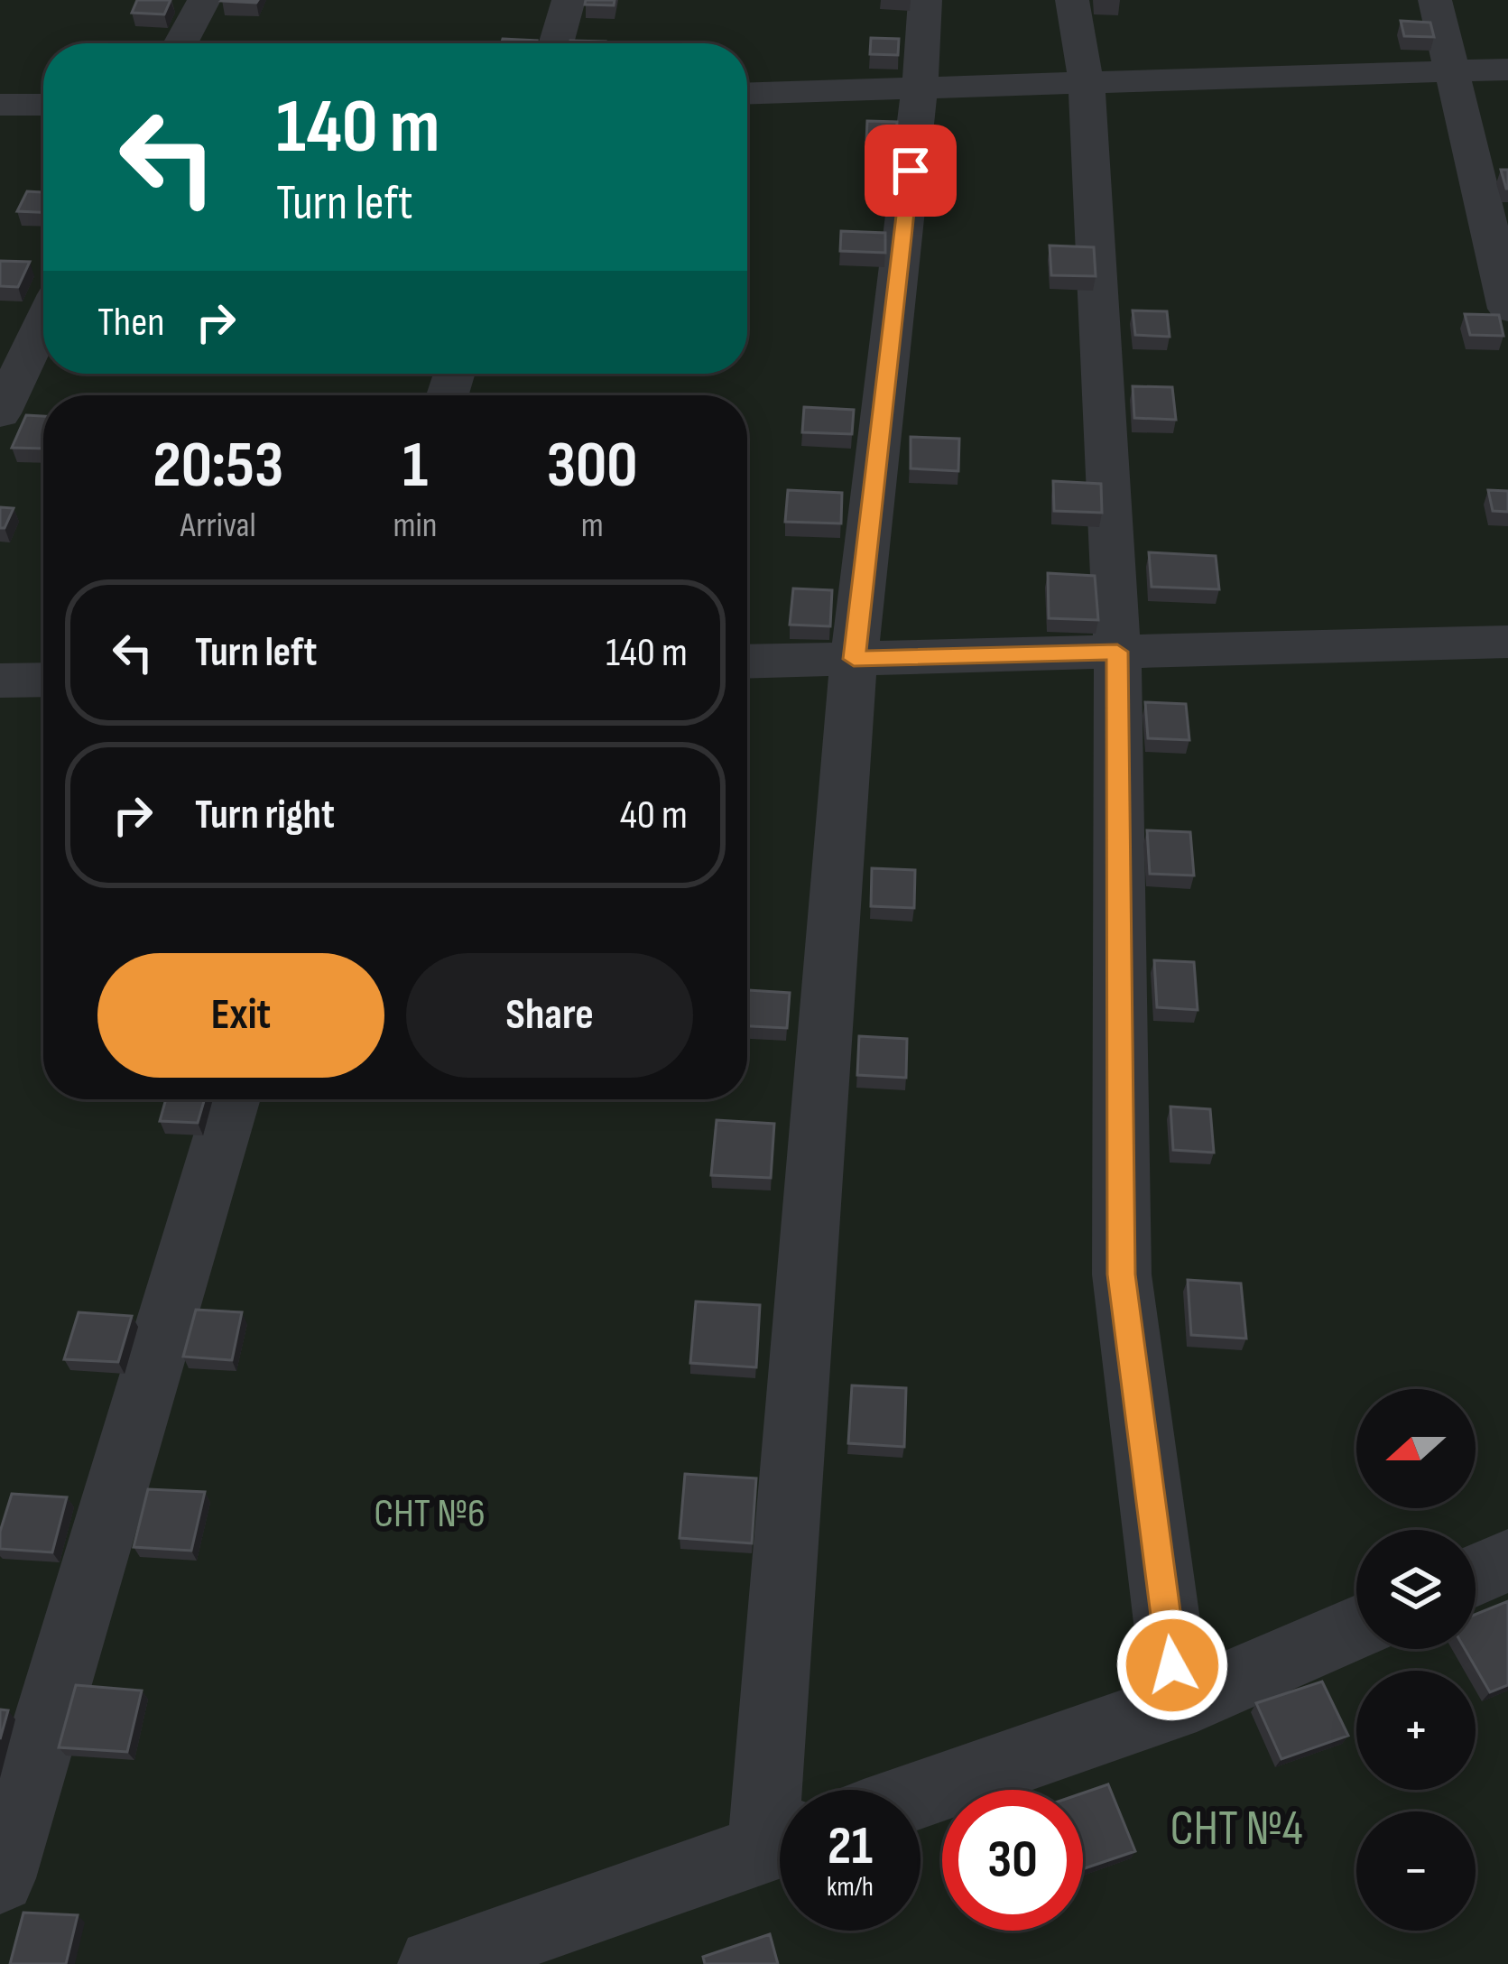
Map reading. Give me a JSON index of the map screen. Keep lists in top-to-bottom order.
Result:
{
  "parks": ["СНТ №6", "СНТ №4"],
  "north": "left",
  "page": {
    "turn": ["140 m", "Turn left"],
    "then": "Then",
    "eta": [
      "20:53",
      "Arrival",
      "1",
      "min",
      "300",
      "m"
    ],
    "list": [
      {
        "name": "Turn left",
        "value": "140 m"
      },
      {
        "name": "Turn right",
        "value": "40 m"
      }
    ],
    "buttons": ["Exit", "Share"],
    "map_buttons": ["+", "−"],
    "speed": "21 km/h",
    "limit": "30"
  }
}
